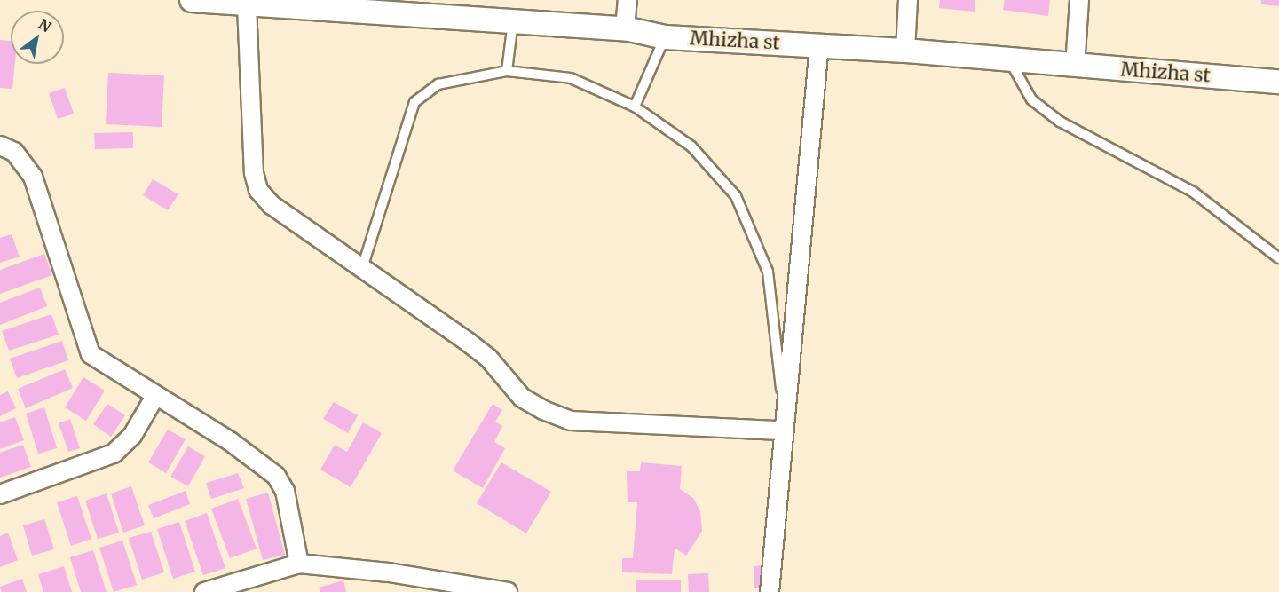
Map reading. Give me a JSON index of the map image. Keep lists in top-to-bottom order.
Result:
{
  "streets": {
    "street": ["Mhizha st"]
  },
  "north": "top right"
}
